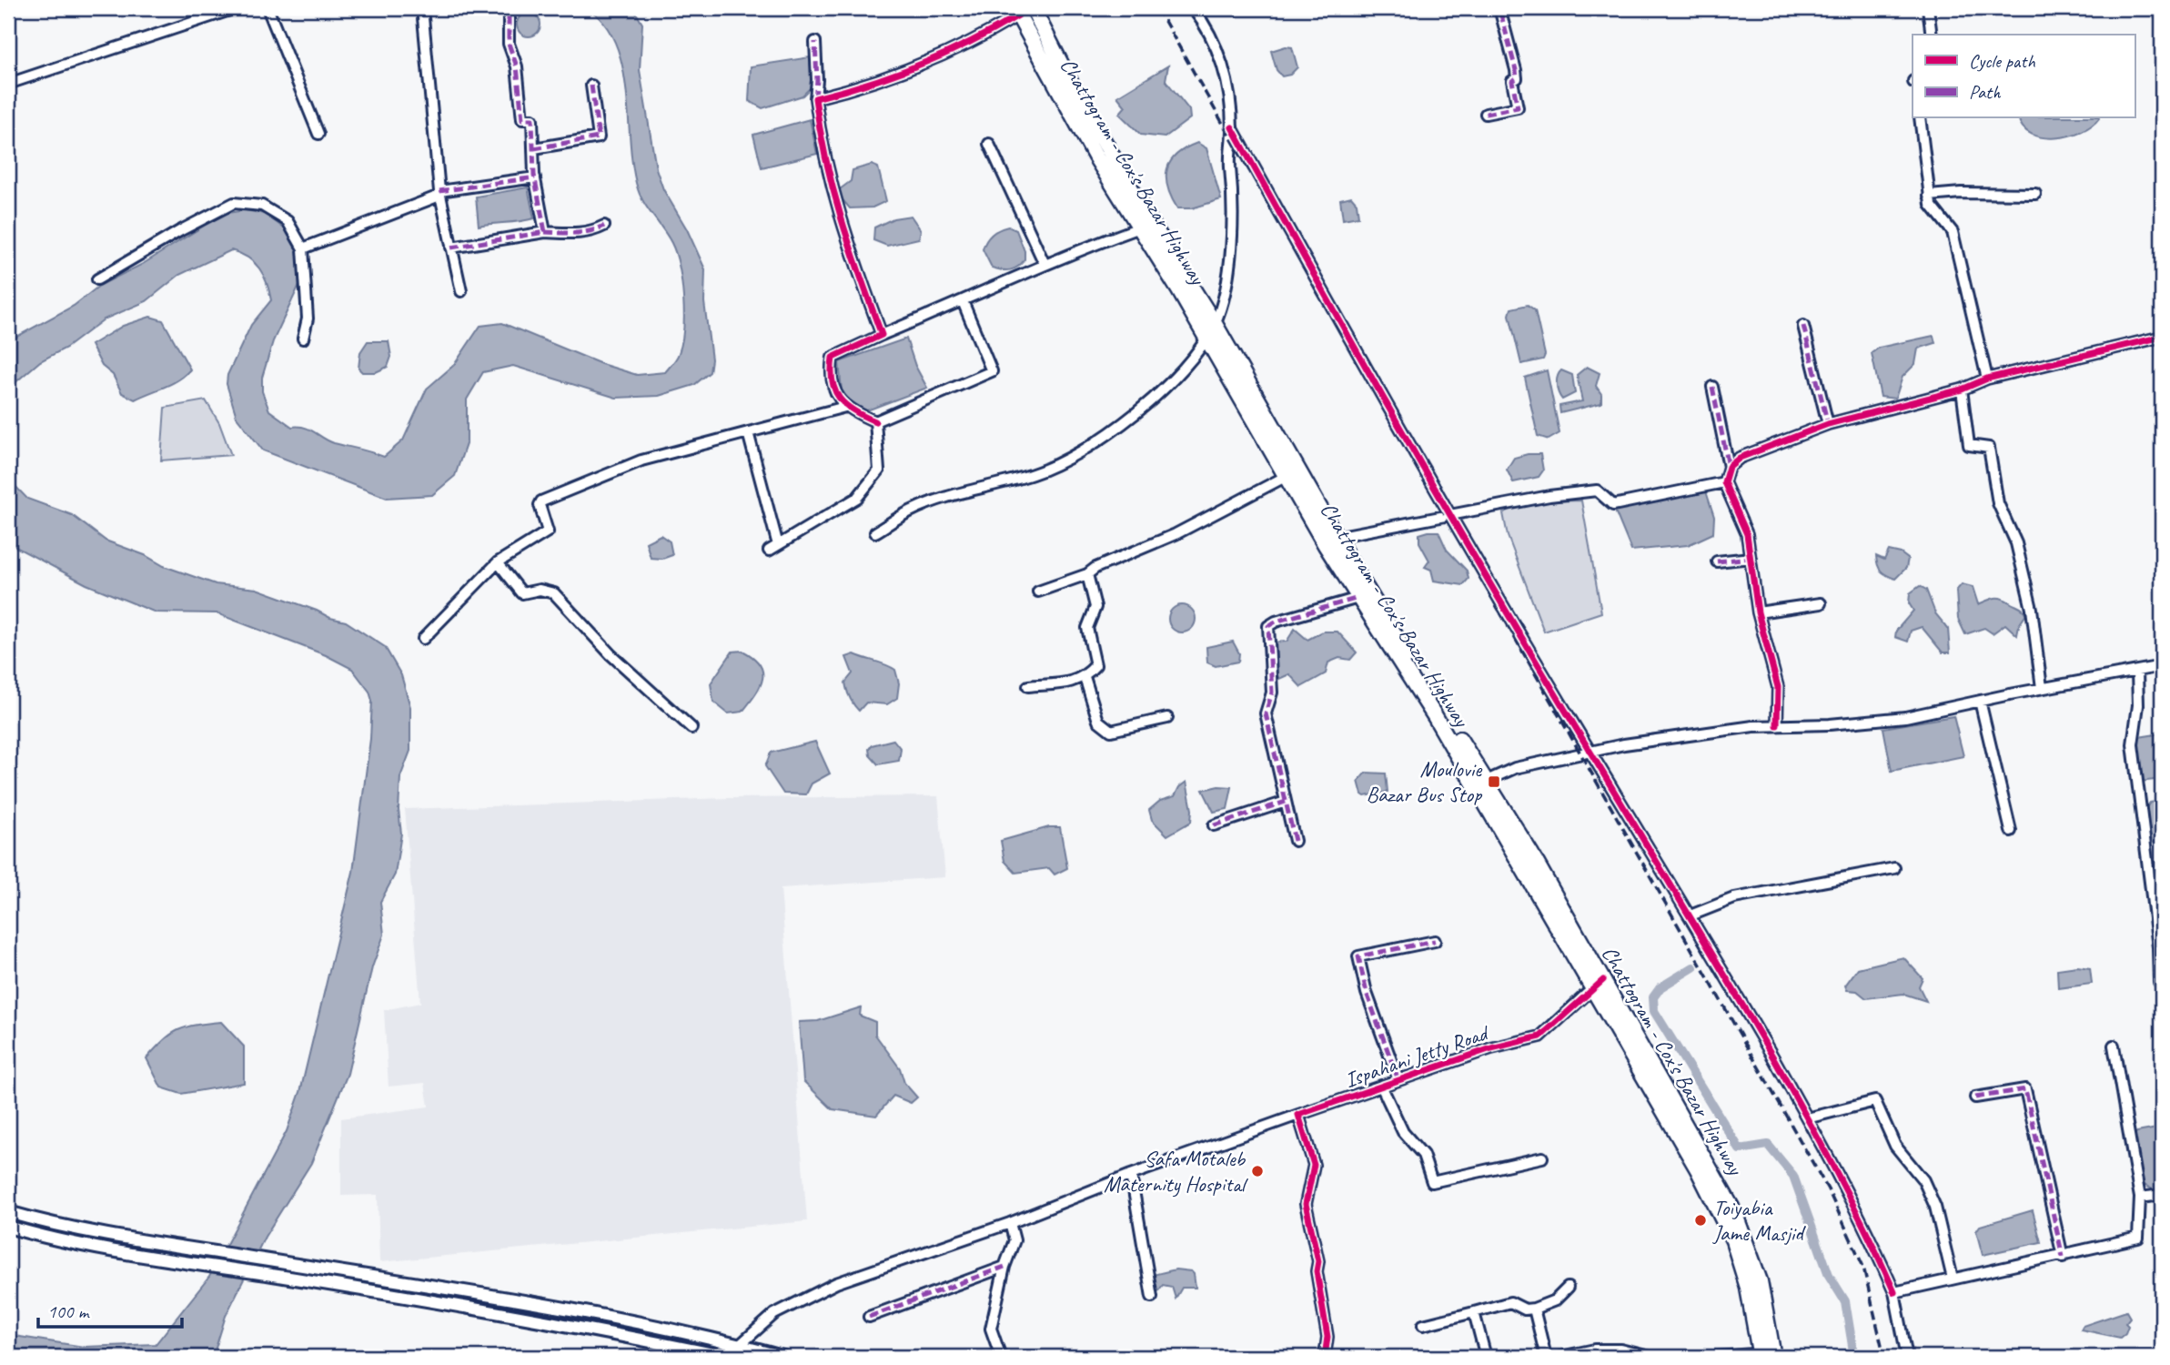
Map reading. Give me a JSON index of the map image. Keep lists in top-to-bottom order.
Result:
{
  "streets": {
    "highway": ["Chattogram - Cox's Bazar Highway"],
    "street": ["Ispahani Jetty Road"]
  },
  "crossings": [
    ["Chattogram - Cox's Bazar Highway", "Ispahani Jetty Road"]
  ],
  "places": {
    "transit": ["Moulovie Bazar Bus Stop"],
    "other": ["Safa Motaleb Maternity Hospital", "Toiyabia Jame Masjid"]
  },
  "legend": ["Cycle path", "Path"],
  "scale_bar": "100 m"
}
